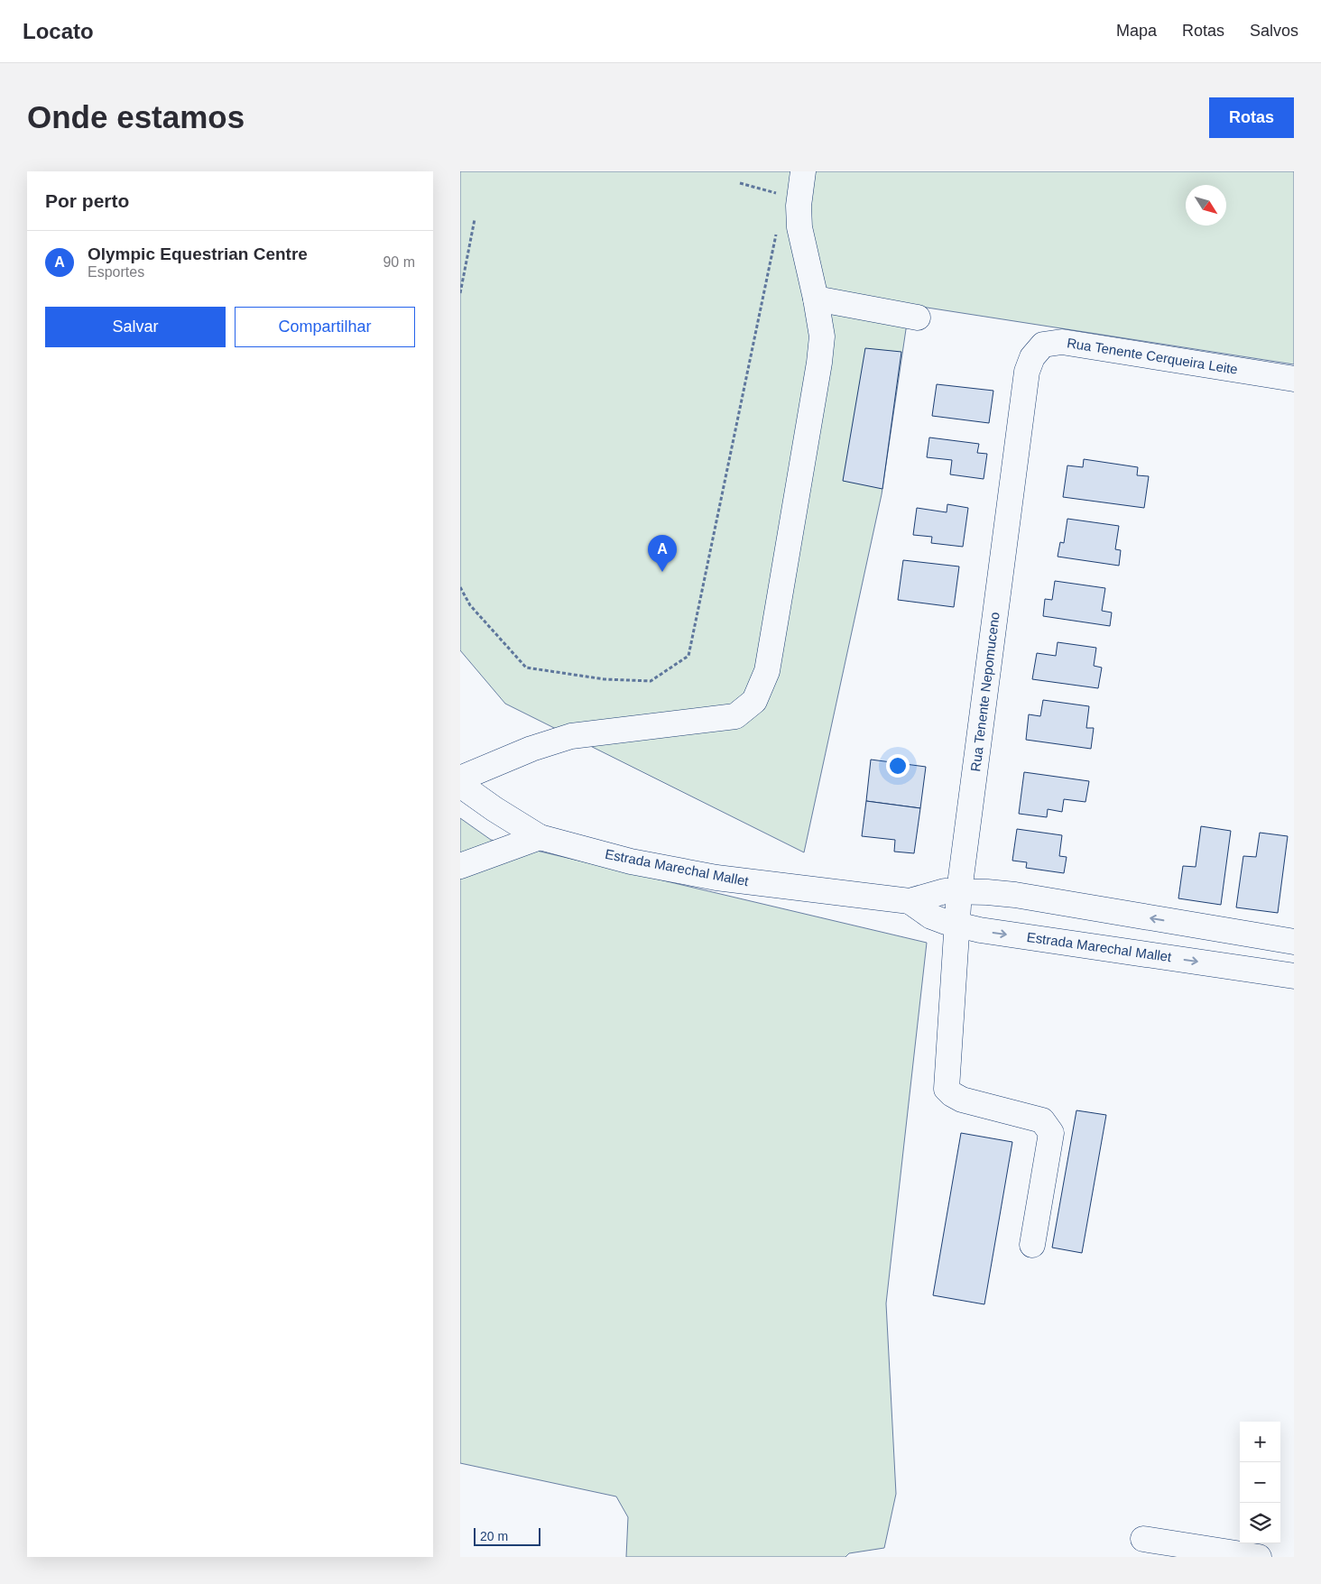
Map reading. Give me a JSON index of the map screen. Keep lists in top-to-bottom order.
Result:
{
  "streets": {
    "street": ["Rua Tenente Cerqueira Leite", "Rua Tenente Nepomuceno", "Estrada Marechal Mallet"]
  },
  "crossings": [
    ["Rua Tenente Cerqueira Leite", "Rua Tenente Nepomuceno"],
    ["Rua Tenente Nepomuceno", "Estrada Marechal Mallet"]
  ],
  "scale_bar": "20 m",
  "north": "bottom right",
  "page": {
    "header": "Locato",
    "nav": ["Mapa", "Rotas", "Salvos"],
    "buttons": [
      "Rotas",
      ["Salvar", "Compartilhar"]
    ],
    "title": "Onde estamos",
    "heading": "Por perto",
    "list": [
      {
        "mark": "A",
        "name": "Olympic Equestrian Centre",
        "note": "Esportes",
        "value": "90 m"
      }
    ],
    "pins": "A",
    "map_buttons": ["+", "−"],
    "scale": "20 m"
  }
}
